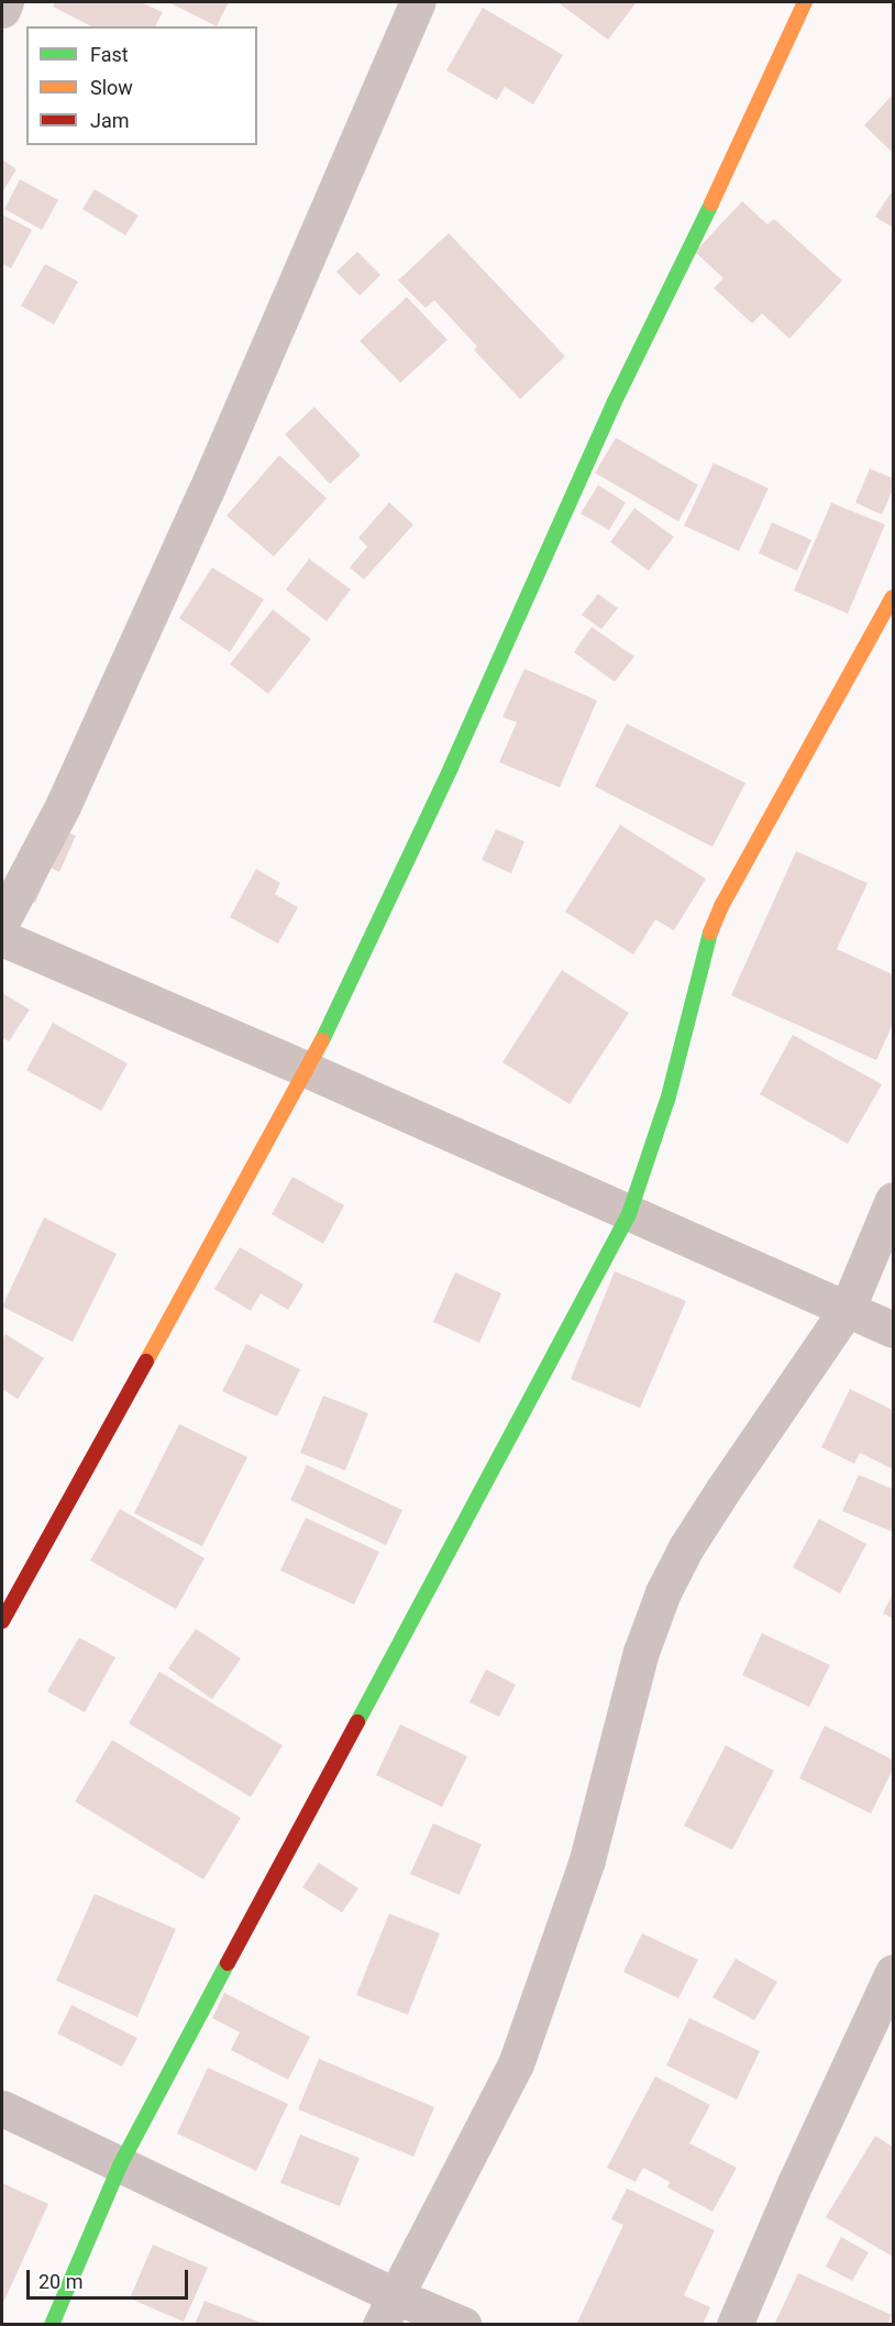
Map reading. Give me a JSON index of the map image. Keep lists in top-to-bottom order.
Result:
{
  "legend": ["Fast", "Slow", "Jam"],
  "scale_bar": "20 m"
}
